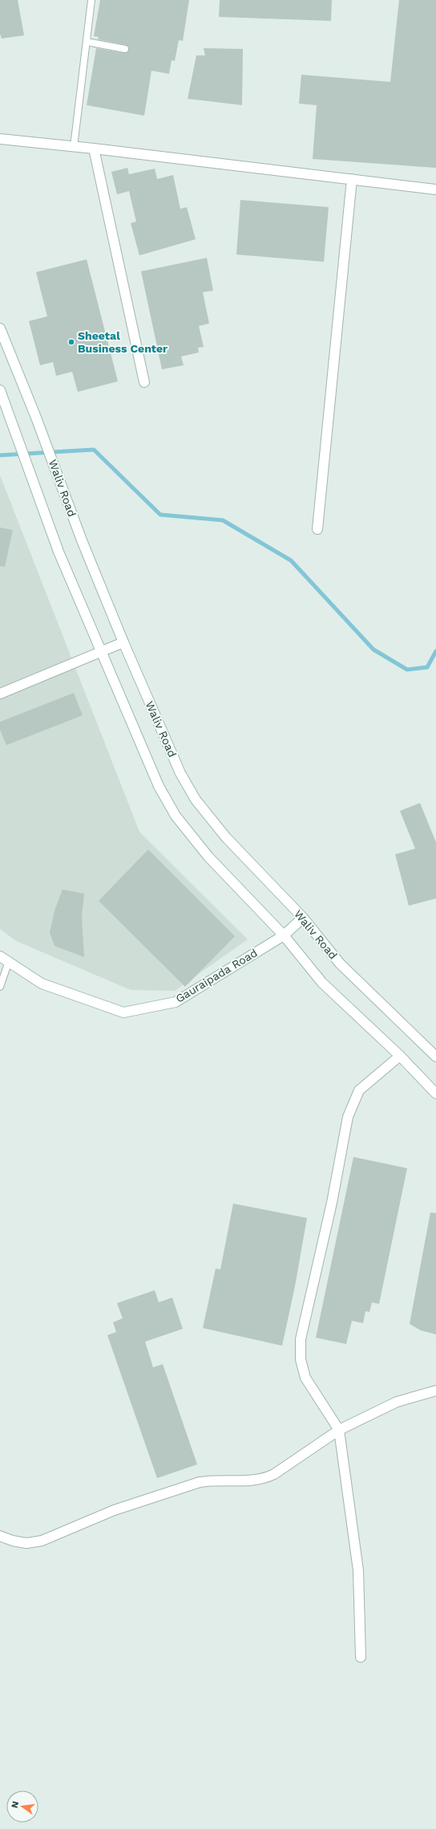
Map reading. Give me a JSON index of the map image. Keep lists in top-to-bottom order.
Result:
{
  "streets": {
    "street": ["Waliv Road", "Gauraipada Road"]
  },
  "crossings": [
    ["Waliv Road", "Gauraipada Road"]
  ],
  "places": ["Sheetal Business Center"],
  "north": "left"
}
